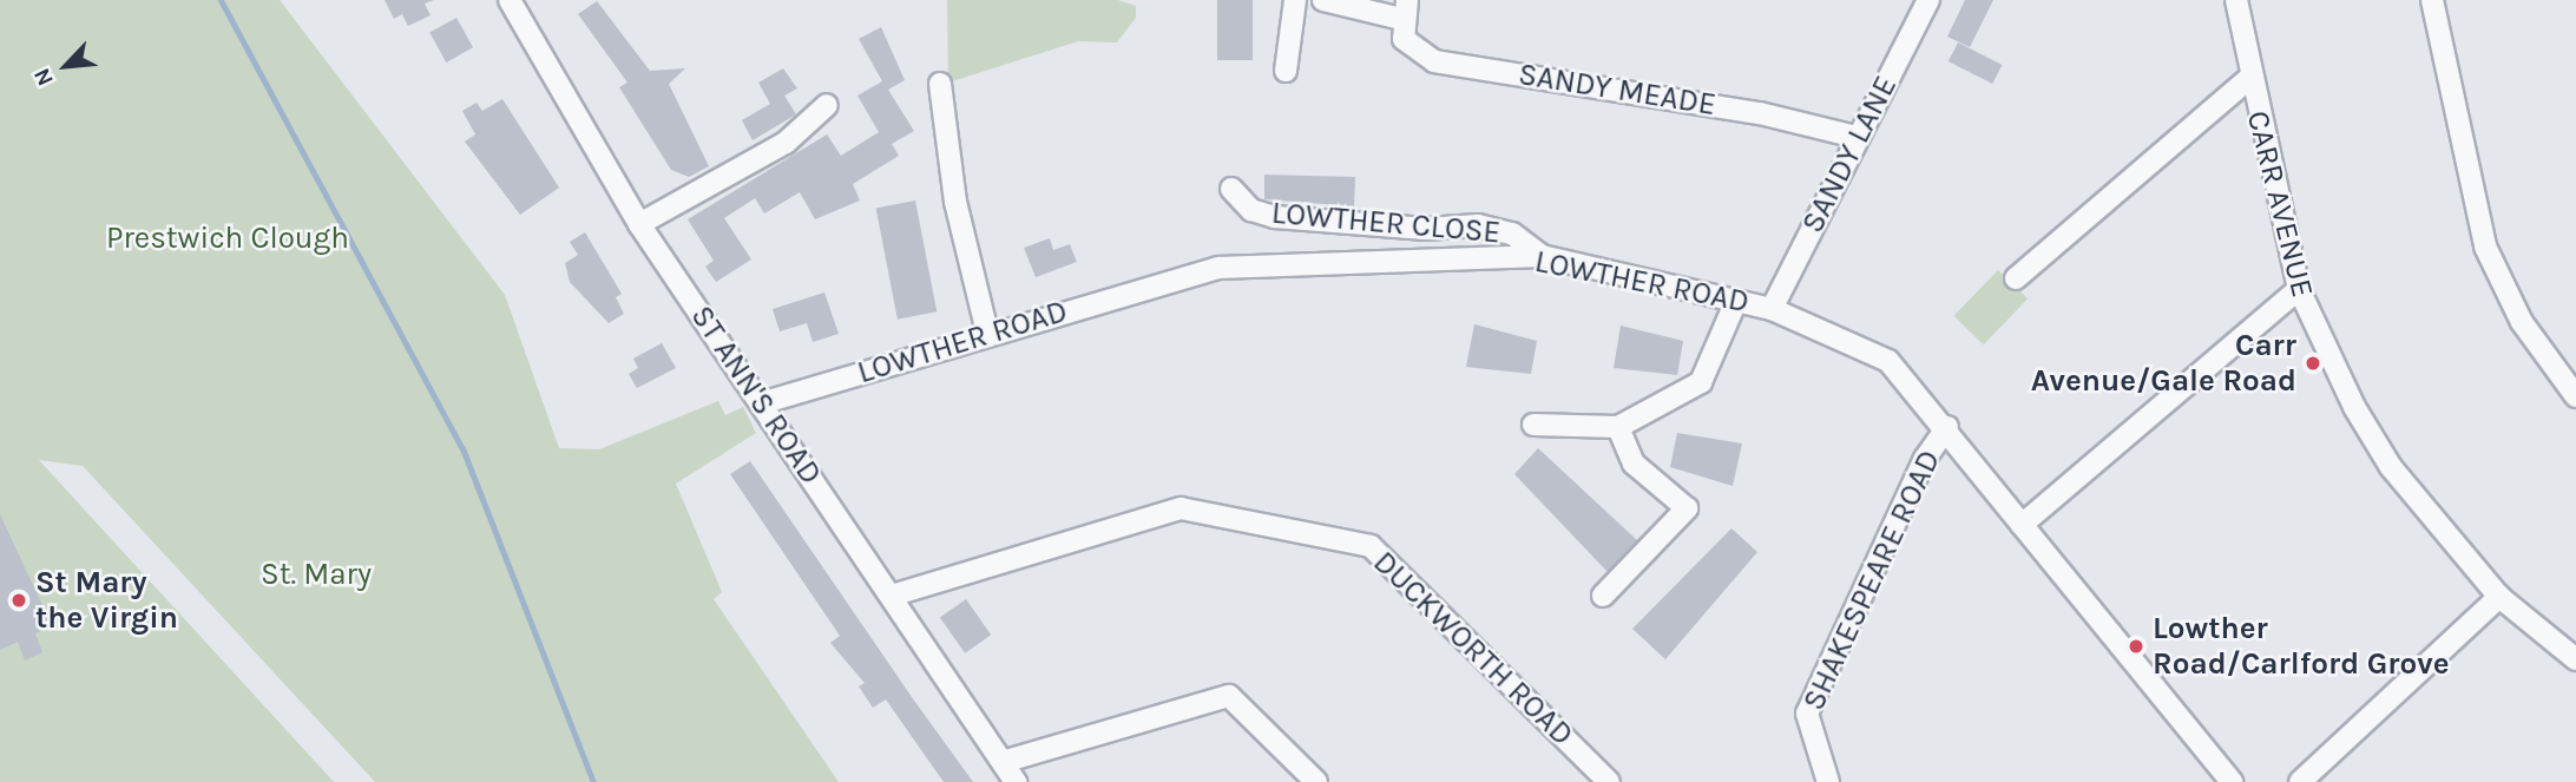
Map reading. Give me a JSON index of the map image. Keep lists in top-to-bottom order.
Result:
{
  "streets": {
    "street": [
      "SANDY MEADE",
      "SANDY LANE",
      "CARR AVENUE",
      "LOWTHER CLOSE",
      "LOWTHER ROAD",
      "ST ANN'S ROAD",
      "SHAKESPEARE ROAD",
      "DUCKWORTH ROAD"
    ]
  },
  "crossings": [
    ["SANDY MEADE", "SANDY LANE"],
    ["SANDY LANE", "LOWTHER ROAD"],
    ["LOWTHER CLOSE", "LOWTHER ROAD"],
    ["LOWTHER ROAD", "ST ANN'S ROAD"],
    ["LOWTHER ROAD", "SHAKESPEARE ROAD"],
    ["ST ANN'S ROAD", "DUCKWORTH ROAD"]
  ],
  "parks": ["Prestwich Clough", "St. Mary"],
  "places": ["Carr Avenue/Gale Road", "St Mary the Virgin", "Lowther Road/Carlford Grove"],
  "north": "bottom left"
}
